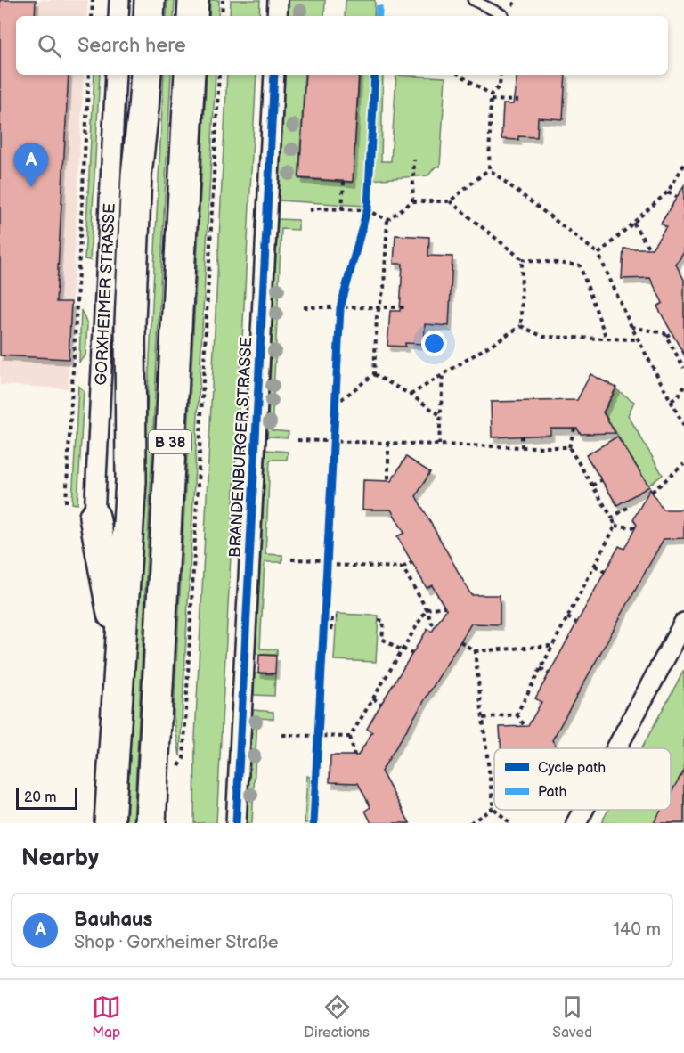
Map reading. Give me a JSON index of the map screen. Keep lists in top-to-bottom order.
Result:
{
  "streets": {
    "highway": ["B 38"],
    "street": ["GORXHEIMER STRASSE", "BRANDENBURGER STRASSE"]
  },
  "legend": ["Cycle path", "Path"],
  "scale_bar": "20 m",
  "page": {
    "search": "Search here",
    "pins": "A",
    "scale": "20 m",
    "heading": "Nearby",
    "list": [
      {
        "mark": "A",
        "name": "Bauhaus",
        "note": "Shop · Gorxheimer Straße",
        "value": "140 m"
      }
    ],
    "nav": ["Map", "Directions", "Saved"]
  }
}
